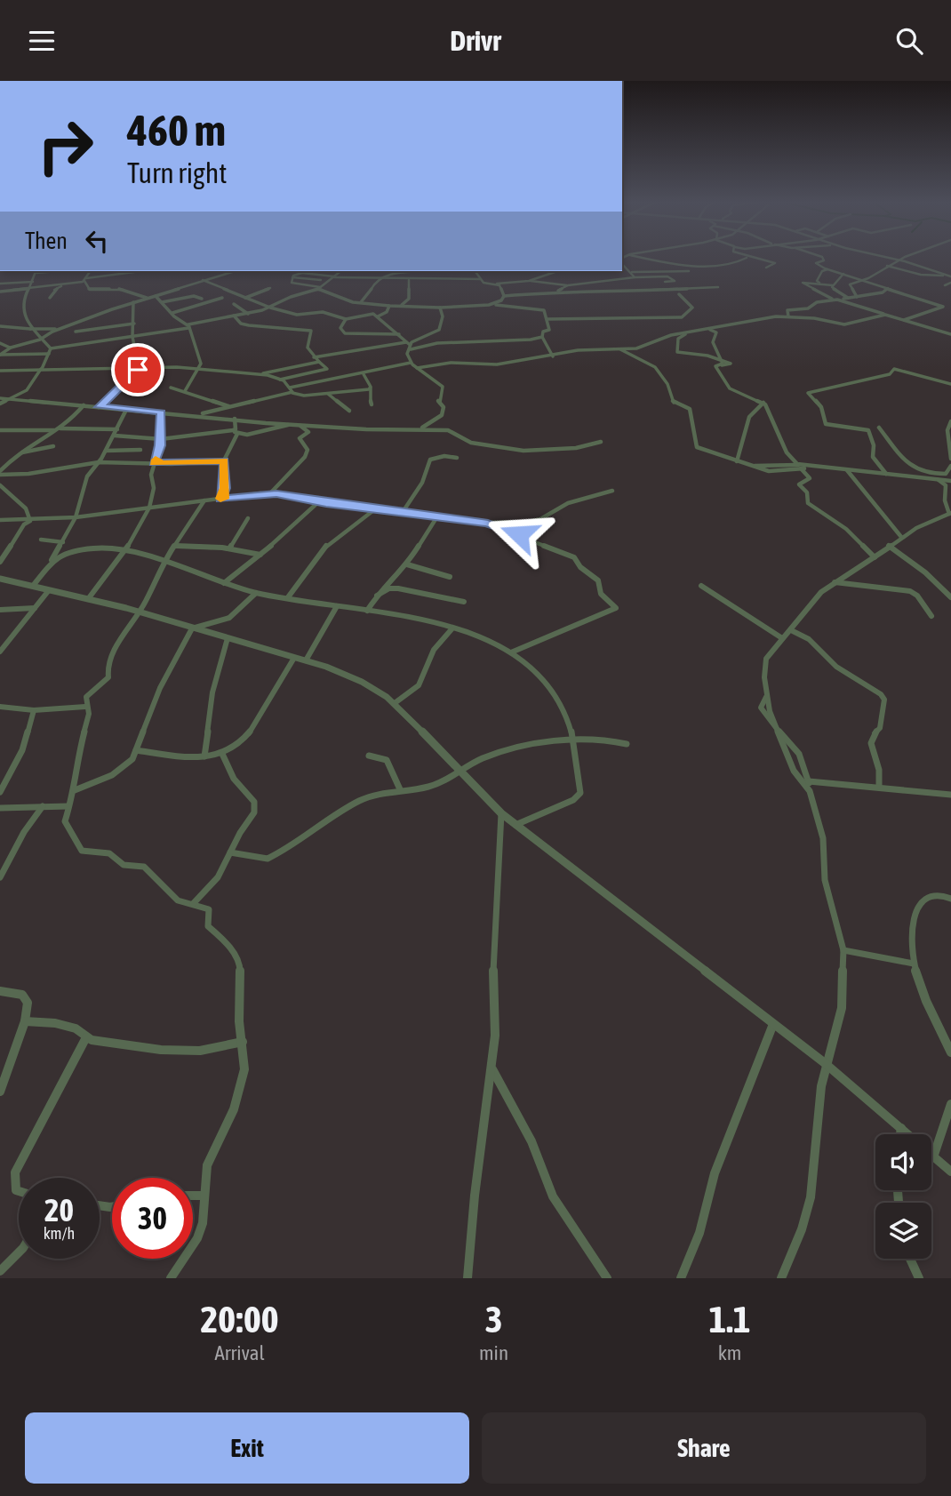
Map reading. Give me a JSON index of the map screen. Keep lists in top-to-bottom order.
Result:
{
  "page": {
    "header": "Drivr",
    "turn": ["460 m", "Turn right"],
    "then": "Then",
    "speed": "20 km/h",
    "limit": "30",
    "eta": [
      "20:00",
      "Arrival",
      "3",
      "min",
      "1.1",
      "km"
    ],
    "buttons": ["Exit", "Share"]
  }
}
